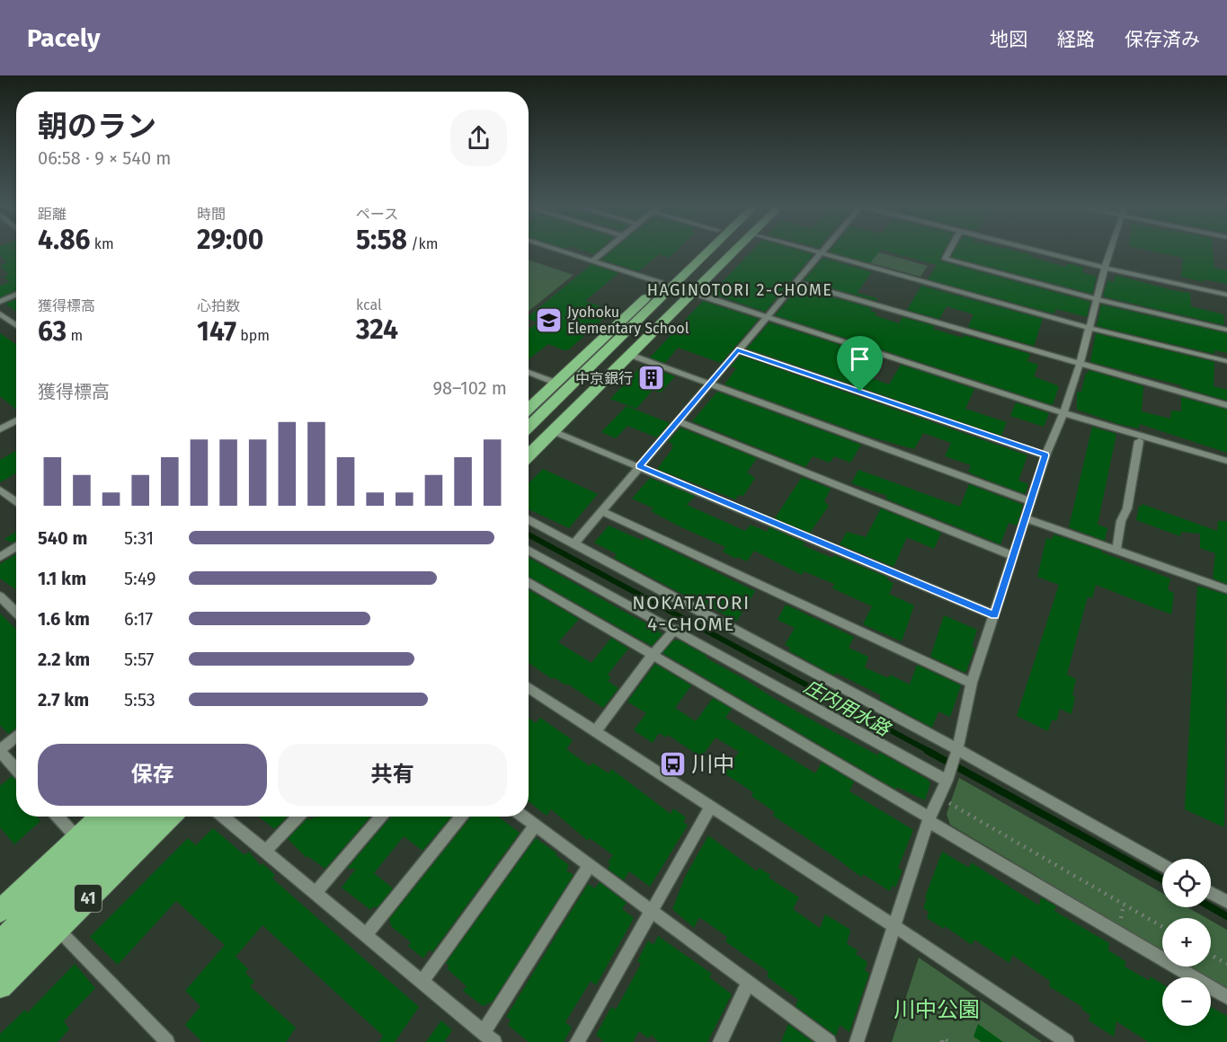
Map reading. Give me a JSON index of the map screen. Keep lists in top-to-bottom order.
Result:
{
  "streets": {
    "highway": ["41"]
  },
  "districts": ["HAGINOTORI 2-CHOME", "NOKATATORI 4-CHOME"],
  "water": ["庄内用水路"],
  "parks": ["川中公園"],
  "places": {
    "school or university": ["Jyohoku Elementary School"],
    "building": ["中京銀行"],
    "bus stop": ["川中"]
  },
  "page": {
    "header": "Pacely",
    "nav": ["地図", "経路", "保存済み"],
    "heading": ["朝のラン", "06:58 · 9 × 540 m"],
    "stats": [
      ["距離", "4.86 km"],
      ["時間", "29:00"],
      ["ペース", "5:58 /km"],
      ["獲得標高", "63 m"],
      ["心拍数", "147 bpm"],
      ["kcal", "324"]
    ],
    "chart": ["獲得標高", "98–102 m"],
    "list": [
      {
        "name": "540 m",
        "note": "5:31"
      },
      {
        "name": "1.1 km",
        "note": "5:49"
      },
      {
        "name": "1.6 km",
        "note": "6:17"
      },
      {
        "name": "2.2 km",
        "note": "5:57"
      },
      {
        "name": "2.7 km",
        "note": "5:53"
      }
    ],
    "buttons": ["保存", "共有"],
    "map_buttons": ["+", "−"]
  }
}
